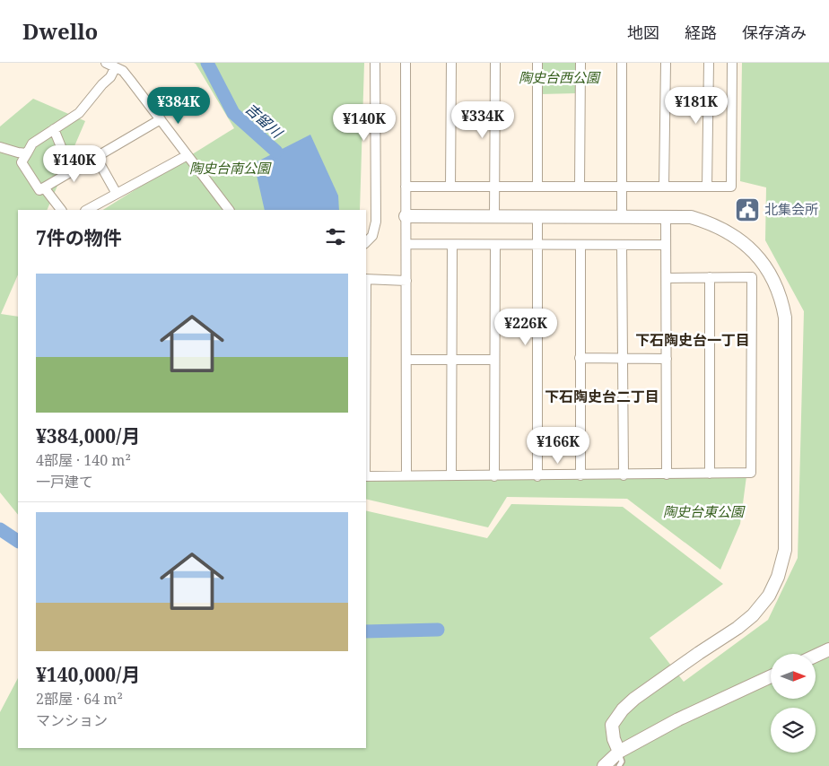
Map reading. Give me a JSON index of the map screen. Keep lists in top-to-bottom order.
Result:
{
  "districts": ["下石陶史台一丁目", "下石陶史台二丁目"],
  "water": ["吉留川"],
  "parks": ["陶史台西公園", "陶史台南公園", "陶史台東公園"],
  "places": {
    "public building": ["北集会所"]
  },
  "north": "right",
  "page": {
    "header": "Dwello",
    "nav": ["地図", "経路", "保存済み"],
    "price": [
      "¥384K",
      "¥181K",
      "¥334K",
      "¥140K",
      "¥140K",
      "¥226K",
      "¥166K"
    ],
    "heading": "7件の物件",
    "list": [
      {
        "name": "¥384,000/月",
        "note": "4部屋 · 140 m² · 一戸建て"
      },
      {
        "name": "¥140,000/月",
        "note": "2部屋 · 64 m² · マンション"
      }
    ]
  }
}
